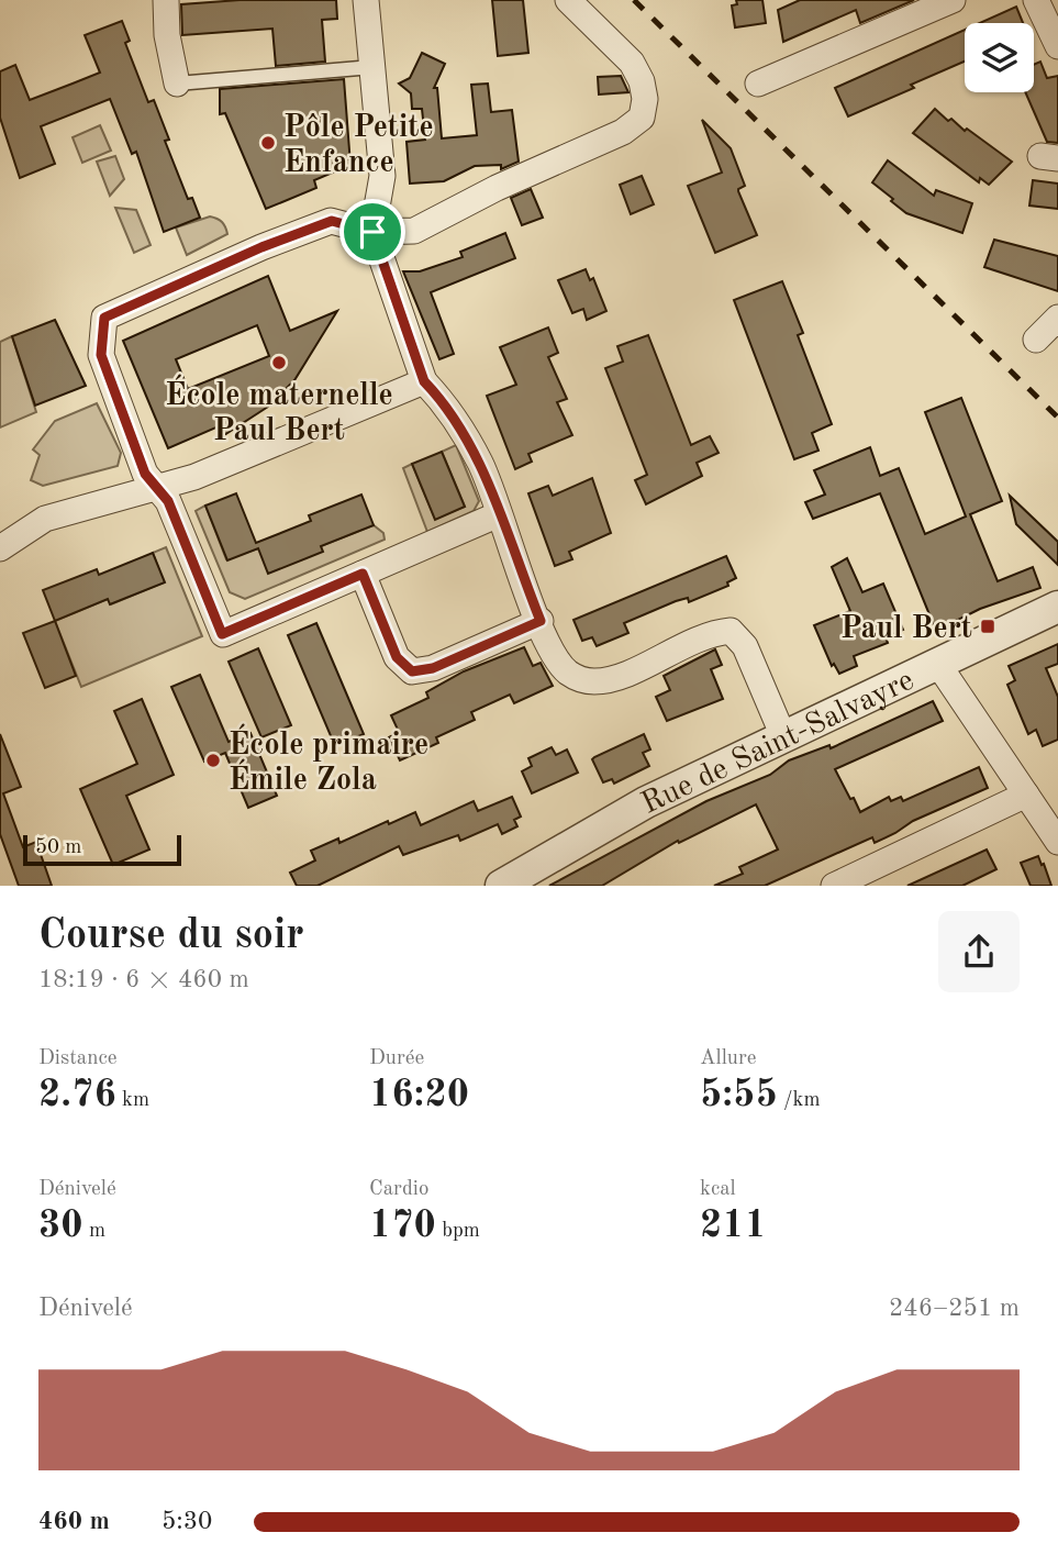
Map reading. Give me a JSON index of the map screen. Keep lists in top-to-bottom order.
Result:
{
  "streets": {
    "street": ["Rue de Saint-Salvayre"]
  },
  "places": {
    "other": ["Pôle Petite Enfance", "École maternelle Paul Bert", "École primaire Émile Zola"],
    "transit": ["Paul Bert"]
  },
  "scale_bar": "50 m",
  "page": {
    "scale": "50 m",
    "heading": ["Course du soir", "18:19 · 6 × 460 m"],
    "stats": [
      ["Distance", "2.76 km"],
      ["Durée", "16:20"],
      ["Allure", "5:55 /km"],
      ["Dénivelé", "30 m"],
      ["Cardio", "170 bpm"],
      ["kcal", "211"]
    ],
    "chart": ["Dénivelé", "246–251 m"],
    "list": [
      {
        "name": "460 m",
        "note": "5:30"
      }
    ]
  }
}
